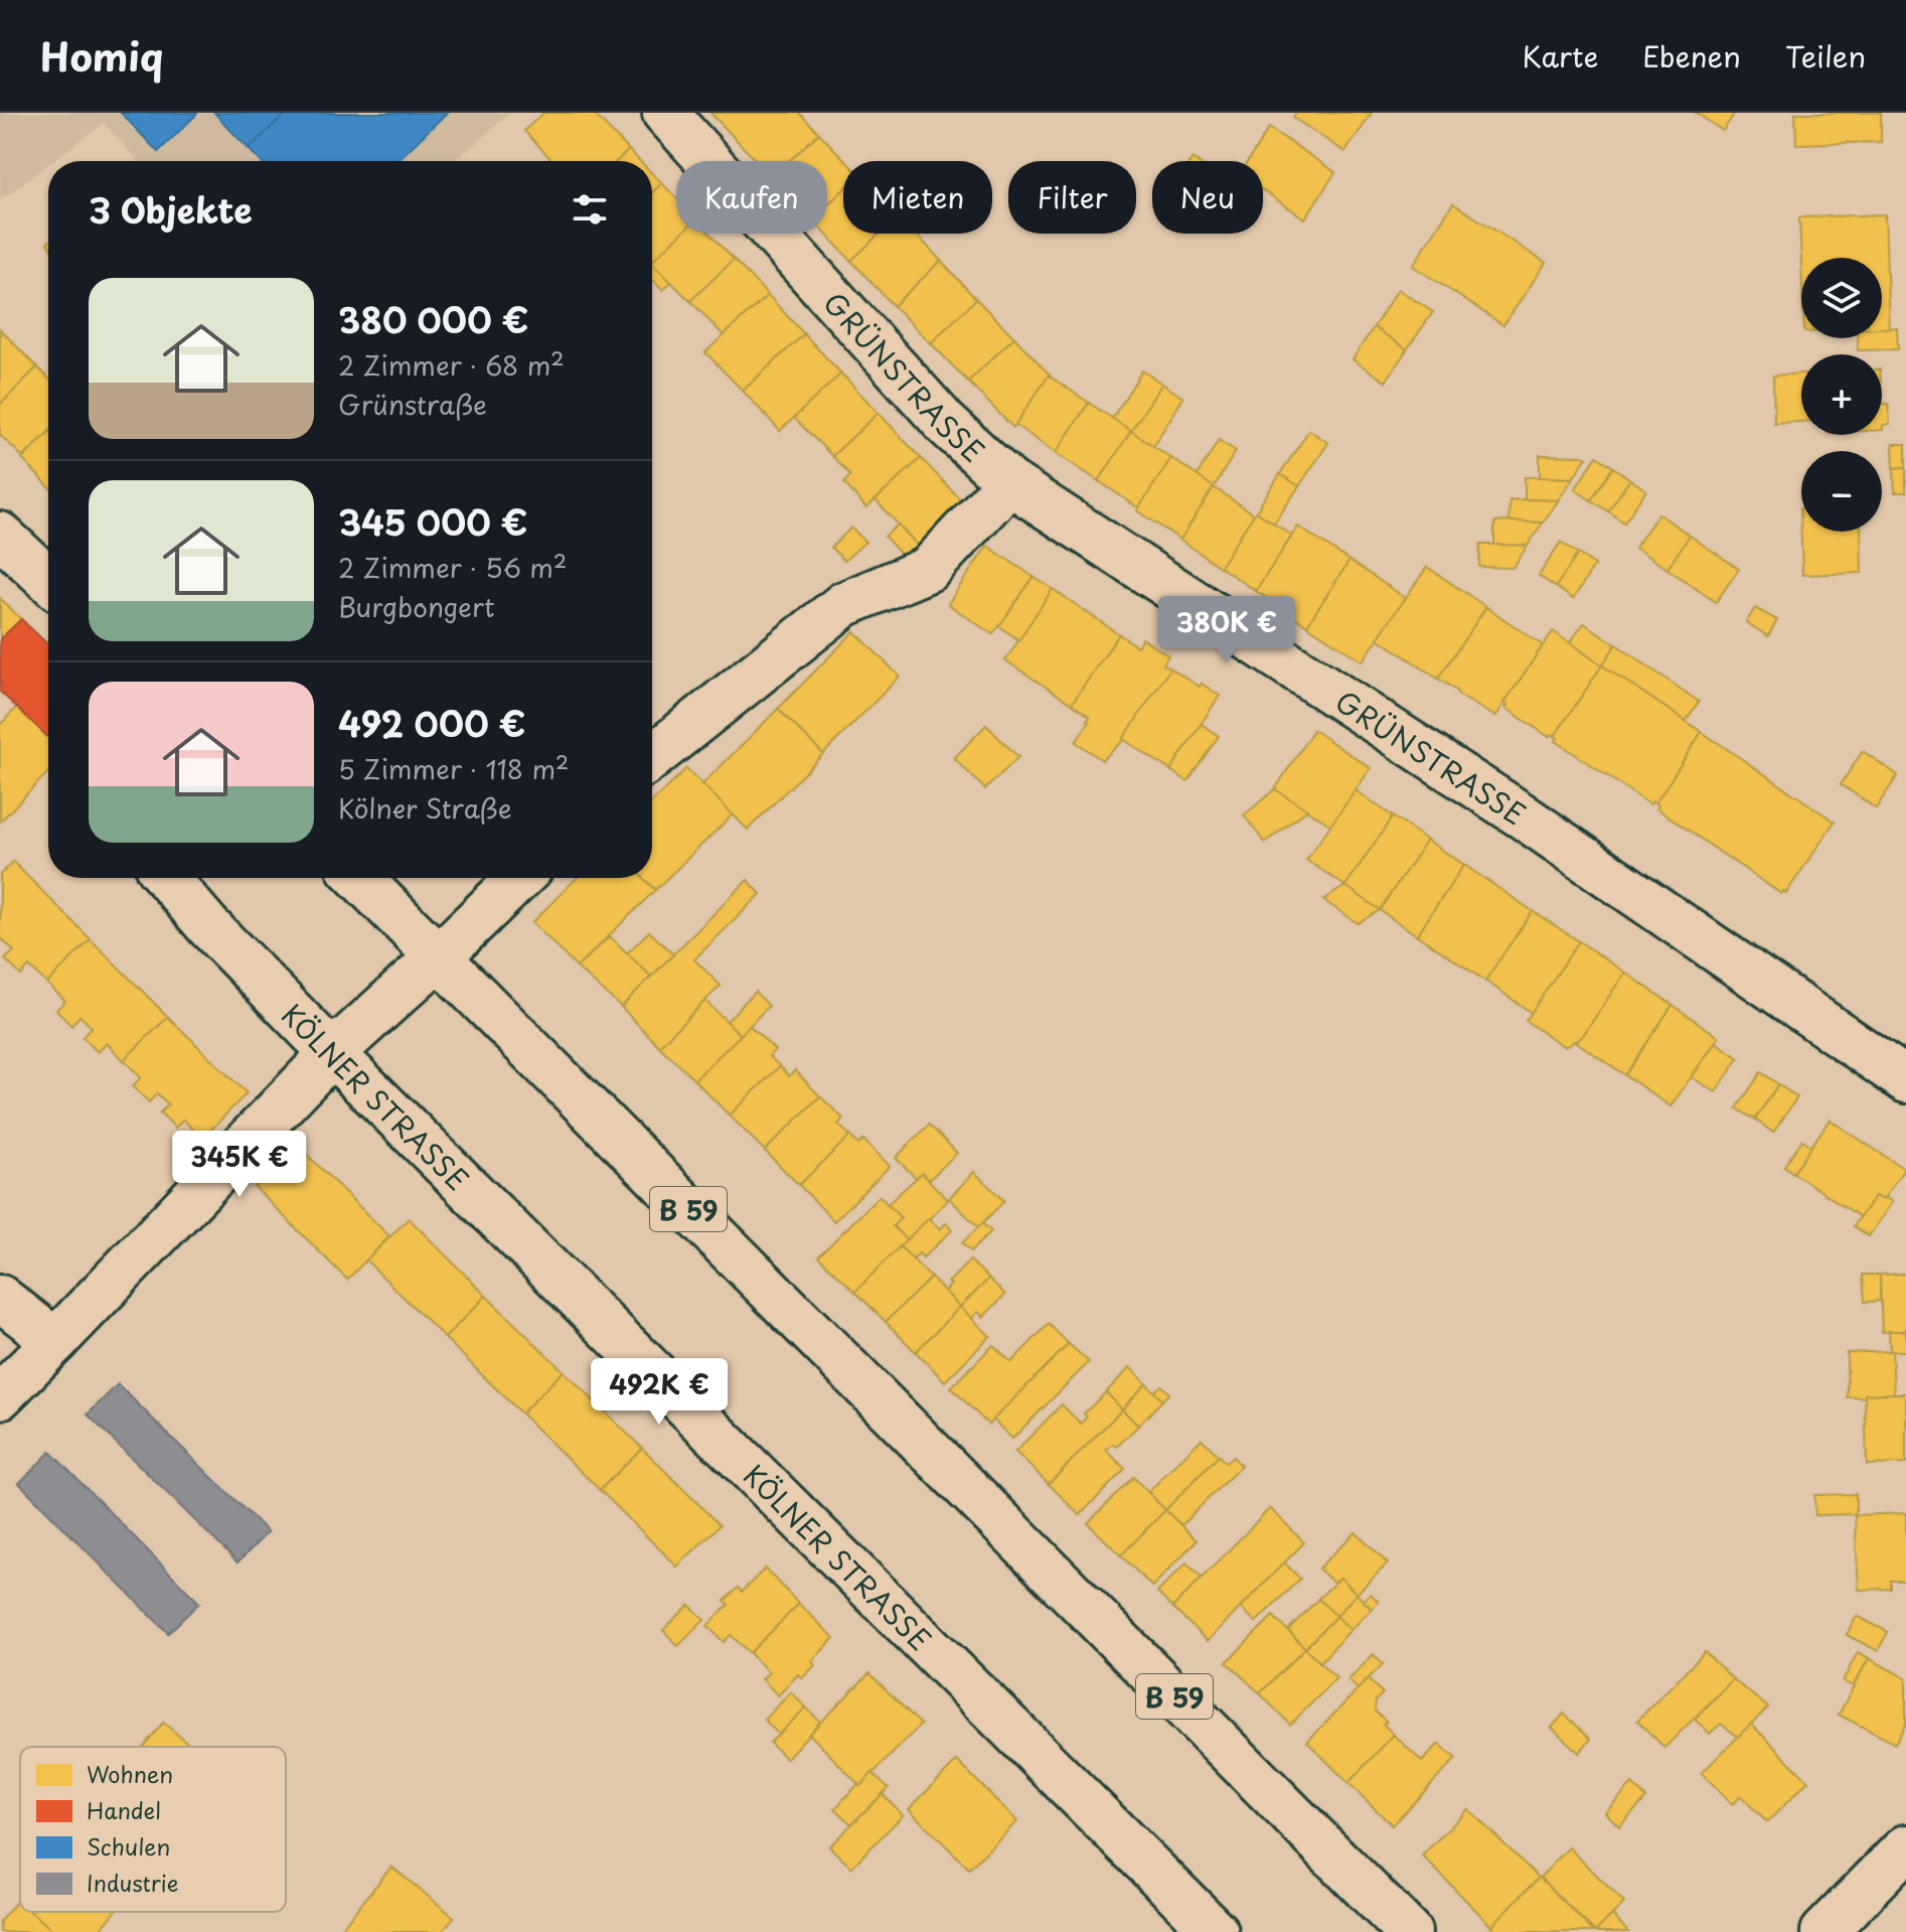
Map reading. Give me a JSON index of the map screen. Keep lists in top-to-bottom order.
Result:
{
  "streets": {
    "street": ["GRÜNSTRASSE", "KÖLNER STRASSE", "B 59"]
  },
  "legend": [
    "Wohnen",
    "Handel",
    "Schulen",
    "Industrie"
  ],
  "page": {
    "header": "Homiq",
    "nav": ["Karte", "Ebenen", "Teilen"],
    "chip": [
      "Kaufen",
      "Mieten",
      "Filter",
      "Neu"
    ],
    "heading": "3 Objekte",
    "map_buttons": ["+", "−"],
    "list": [
      {
        "name": "380 000 €",
        "note": "2 Zimmer · 68 m² · Grünstraße"
      },
      {
        "name": "345 000 €",
        "note": "2 Zimmer · 56 m² · Burgbongert"
      },
      {
        "name": "492 000 €",
        "note": "5 Zimmer · 118 m² · Kölner Straße"
      }
    ],
    "price": ["380K €", "345K €", "492K €"]
  }
}
